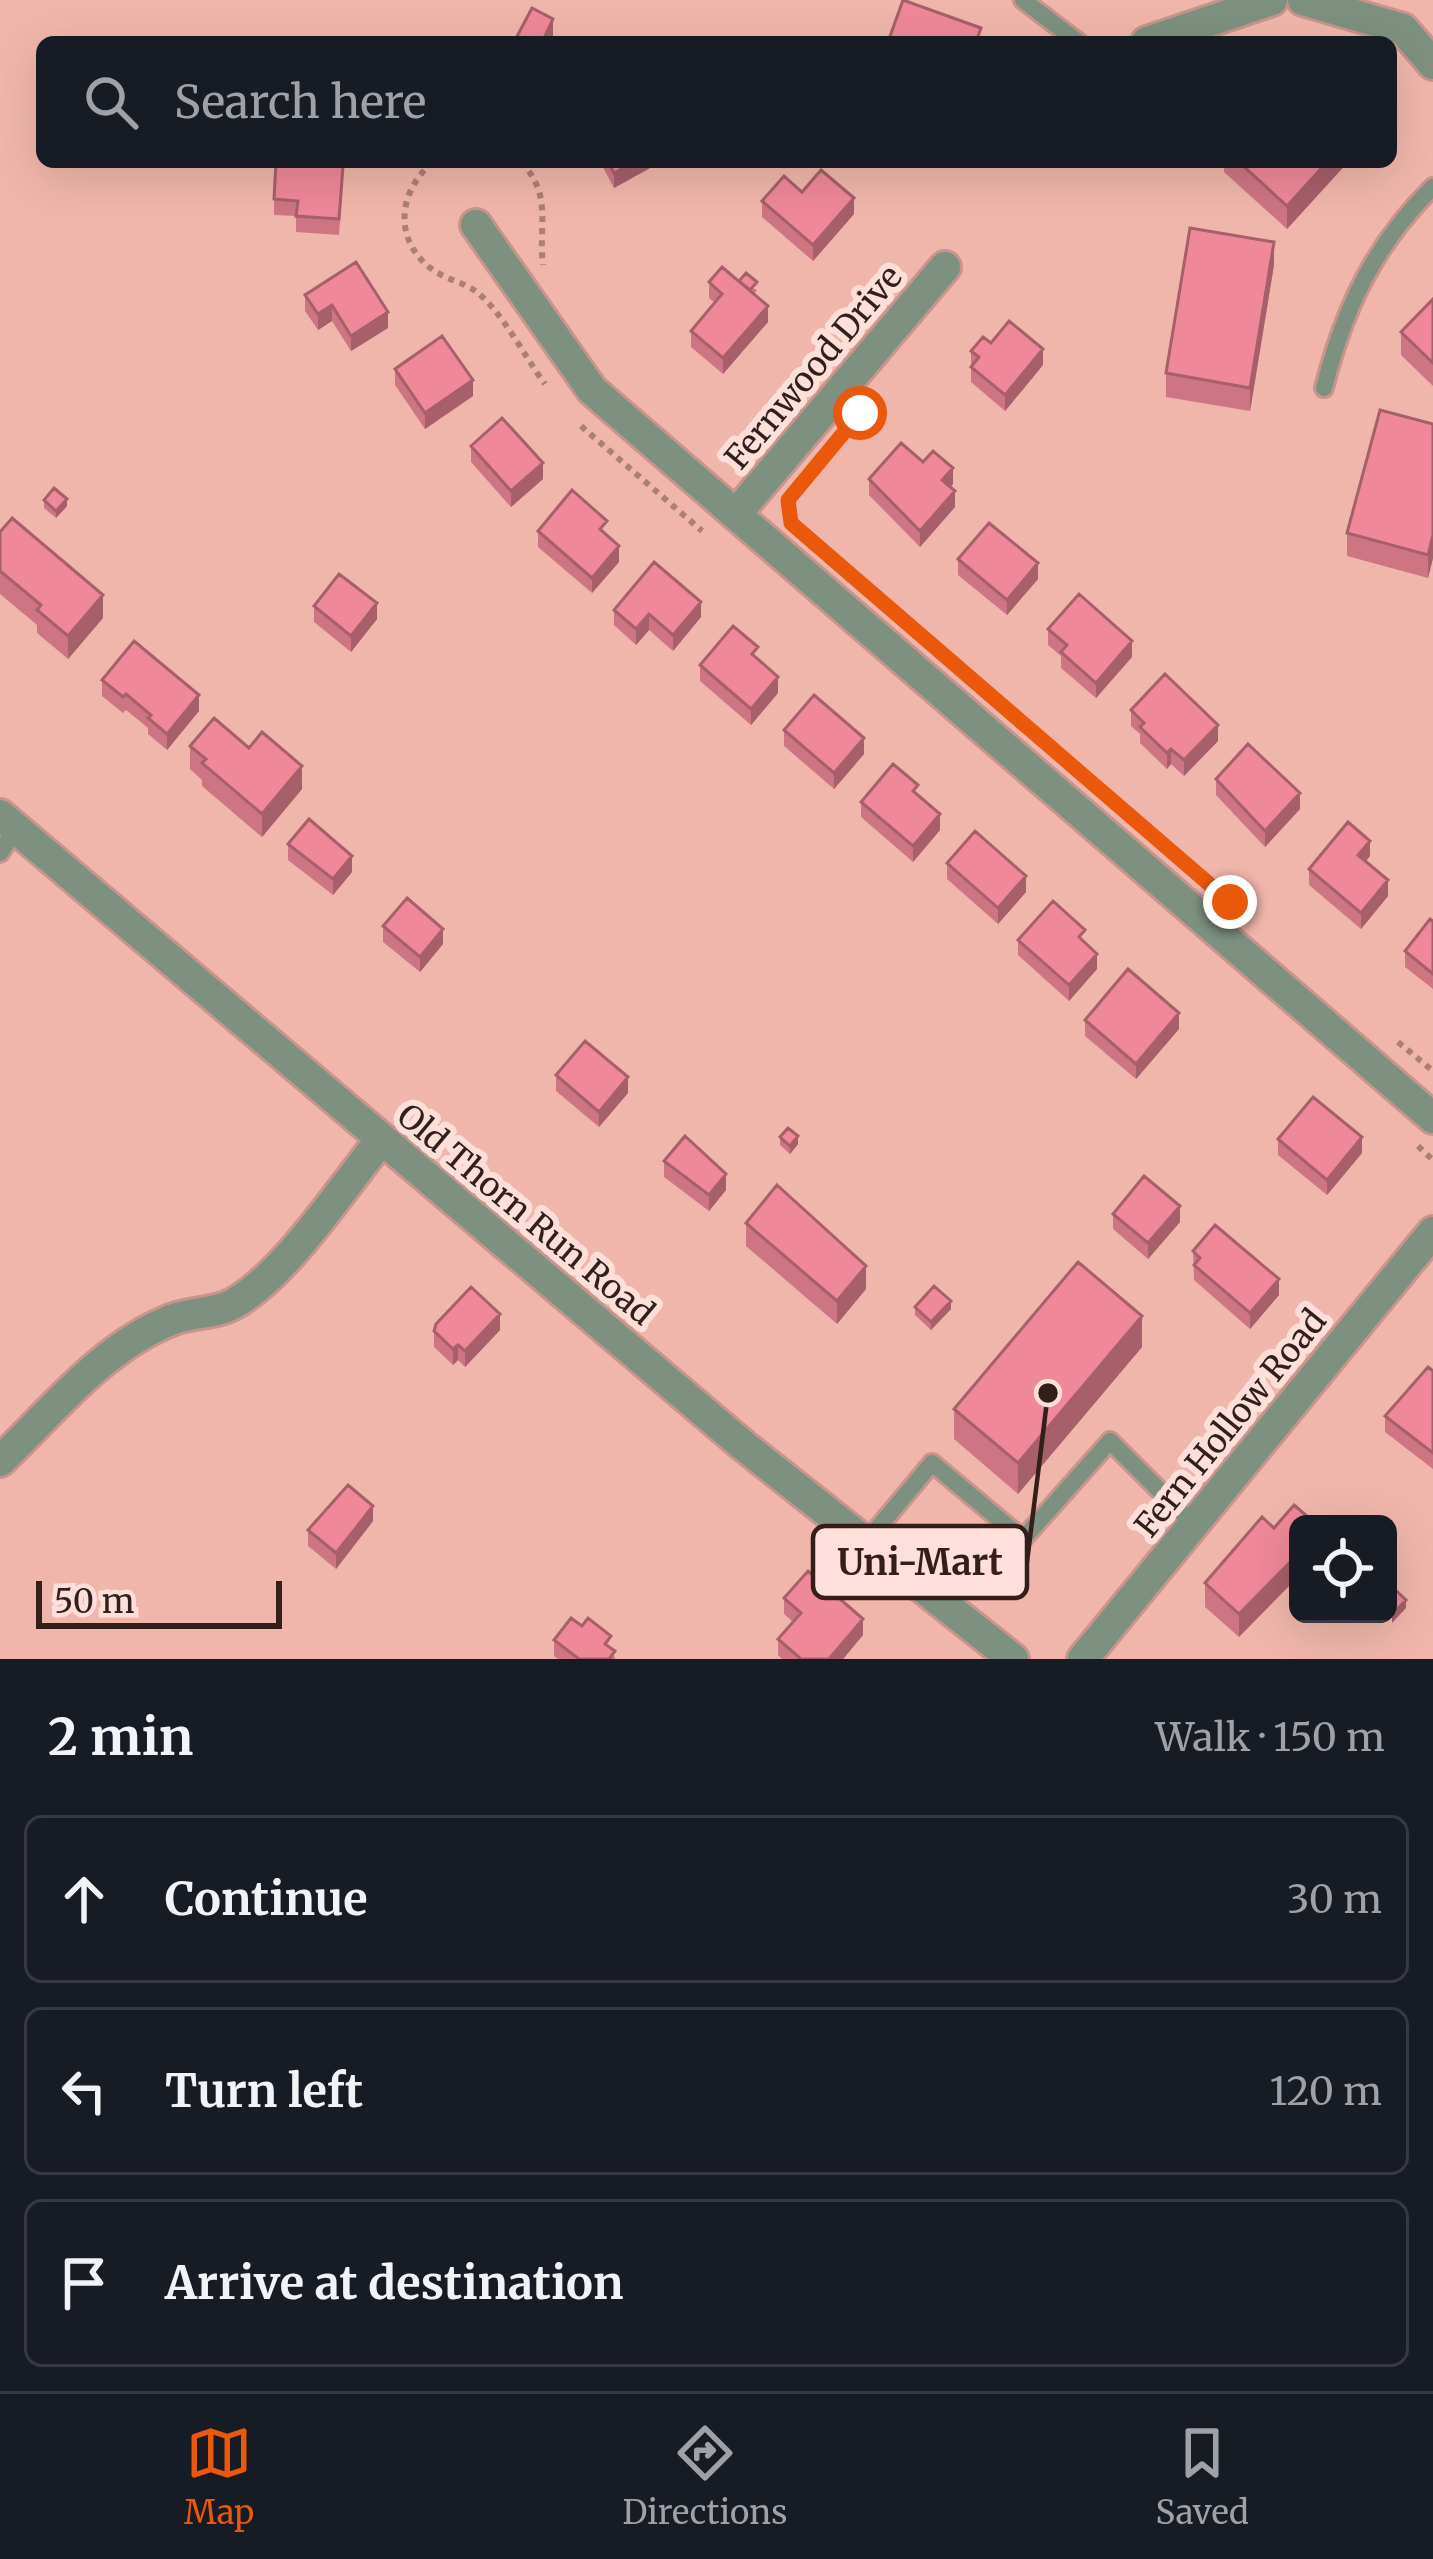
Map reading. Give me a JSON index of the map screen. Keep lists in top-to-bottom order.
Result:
{
  "streets": {
    "street": ["Fernwood Drive", "Old Thorn Run Road", "Fern Hollow Road"]
  },
  "places": ["Uni-Mart"],
  "scale_bar": "50 m",
  "page": {
    "search": "Search here",
    "scale": "50 m",
    "heading": ["2 min", "Walk · 150 m"],
    "list": [
      ["Continue", "30 m"],
      ["Turn left", "120 m"],
      "Arrive at destination"
    ],
    "nav": ["Map", "Directions", "Saved"]
  }
}
